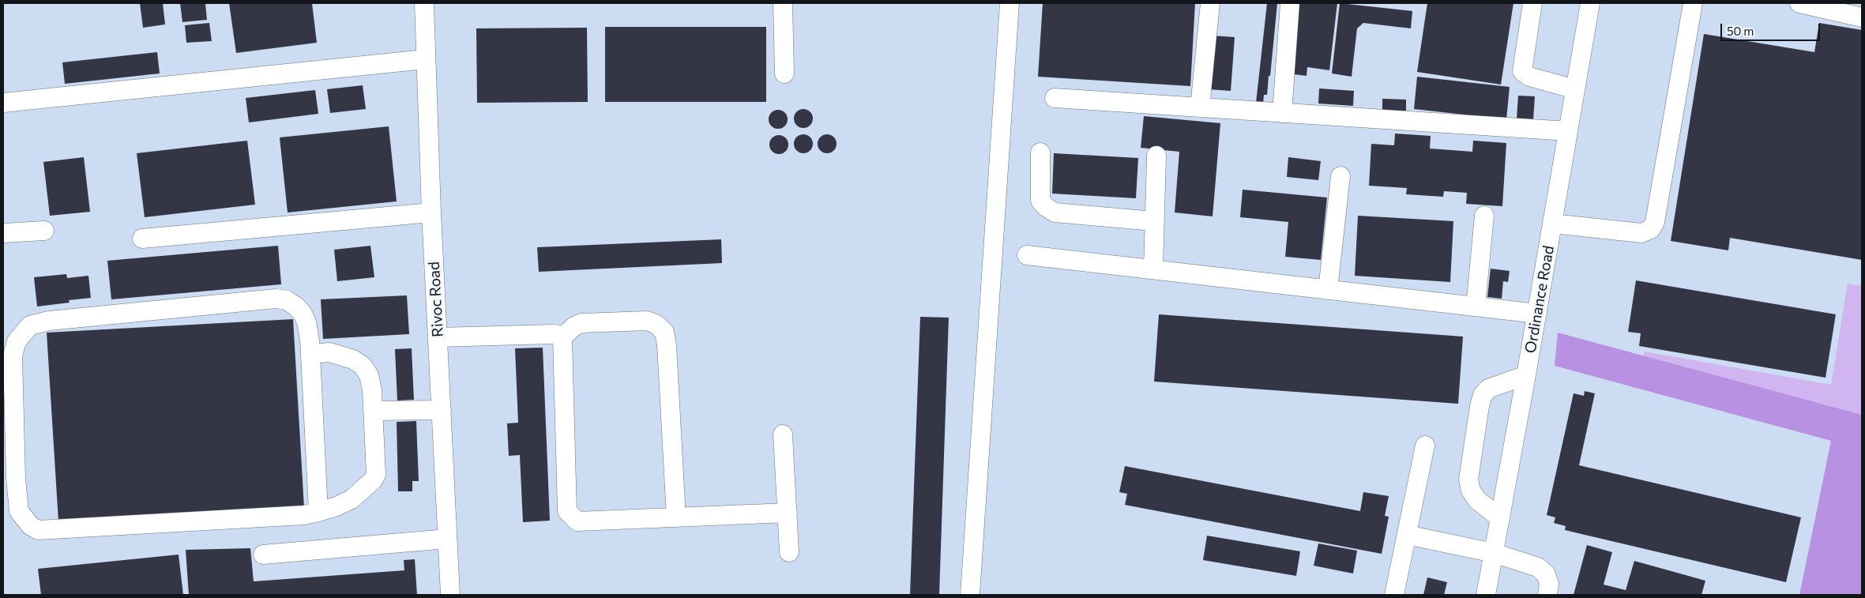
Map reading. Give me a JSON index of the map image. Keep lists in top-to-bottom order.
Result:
{
  "streets": {
    "street": ["Rivoc Road", "Ordinance Road"]
  },
  "scale_bar": "50 m"
}
